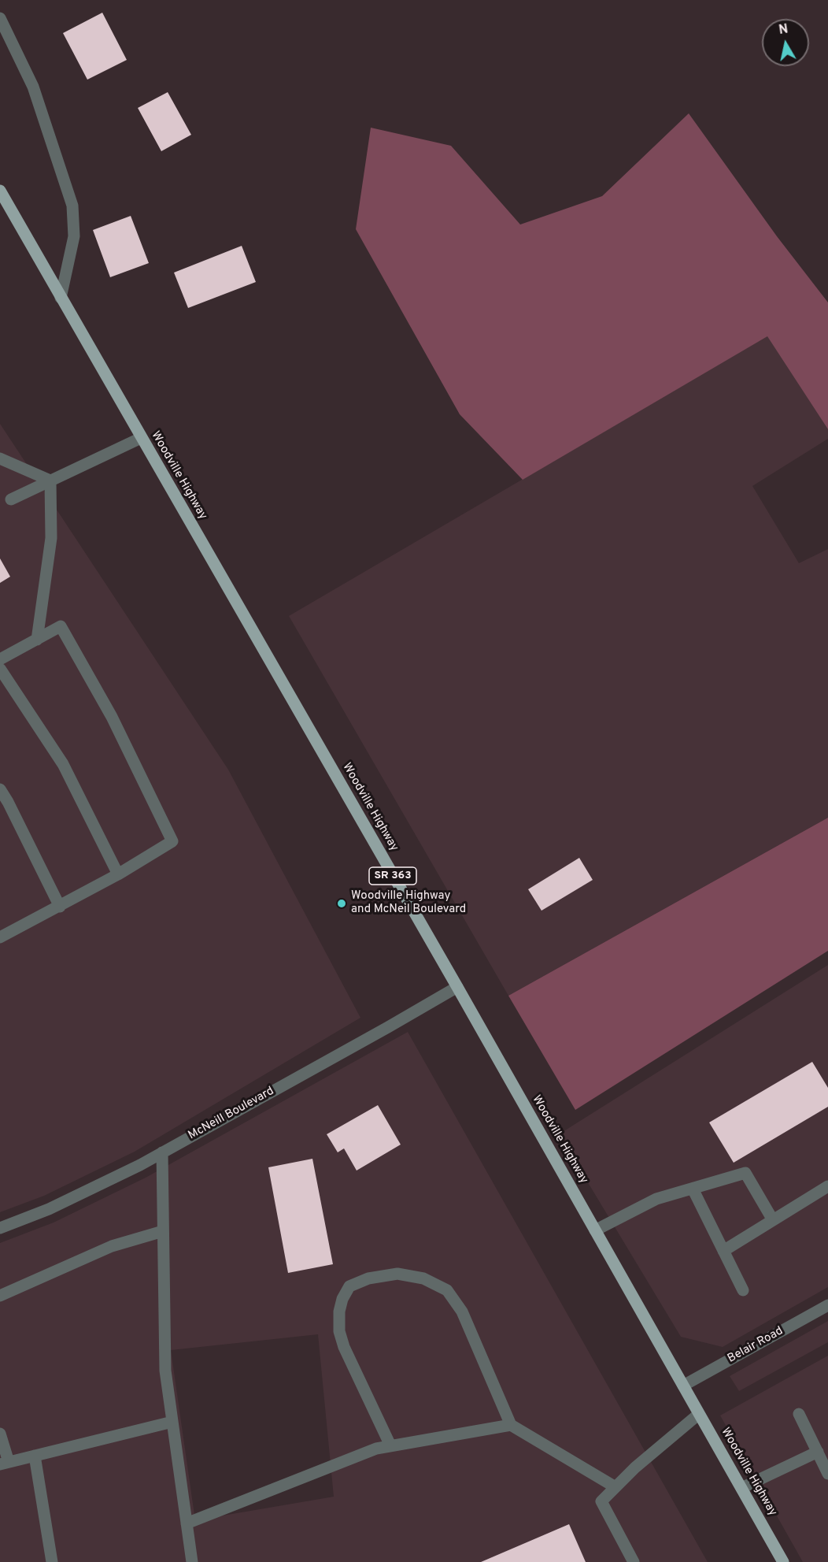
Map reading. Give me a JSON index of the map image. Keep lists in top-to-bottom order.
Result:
{
  "streets": {
    "main road": ["Woodville Highway", "SR 363"],
    "street": ["McNeill Boulevard", "Belair Road"]
  },
  "crossings": [
    ["Woodville Highway", "McNeill Boulevard"],
    ["Woodville Highway", "Belair Road"]
  ],
  "places": ["Woodville Highway and McNeil Boulevard"],
  "north": "top"
}
